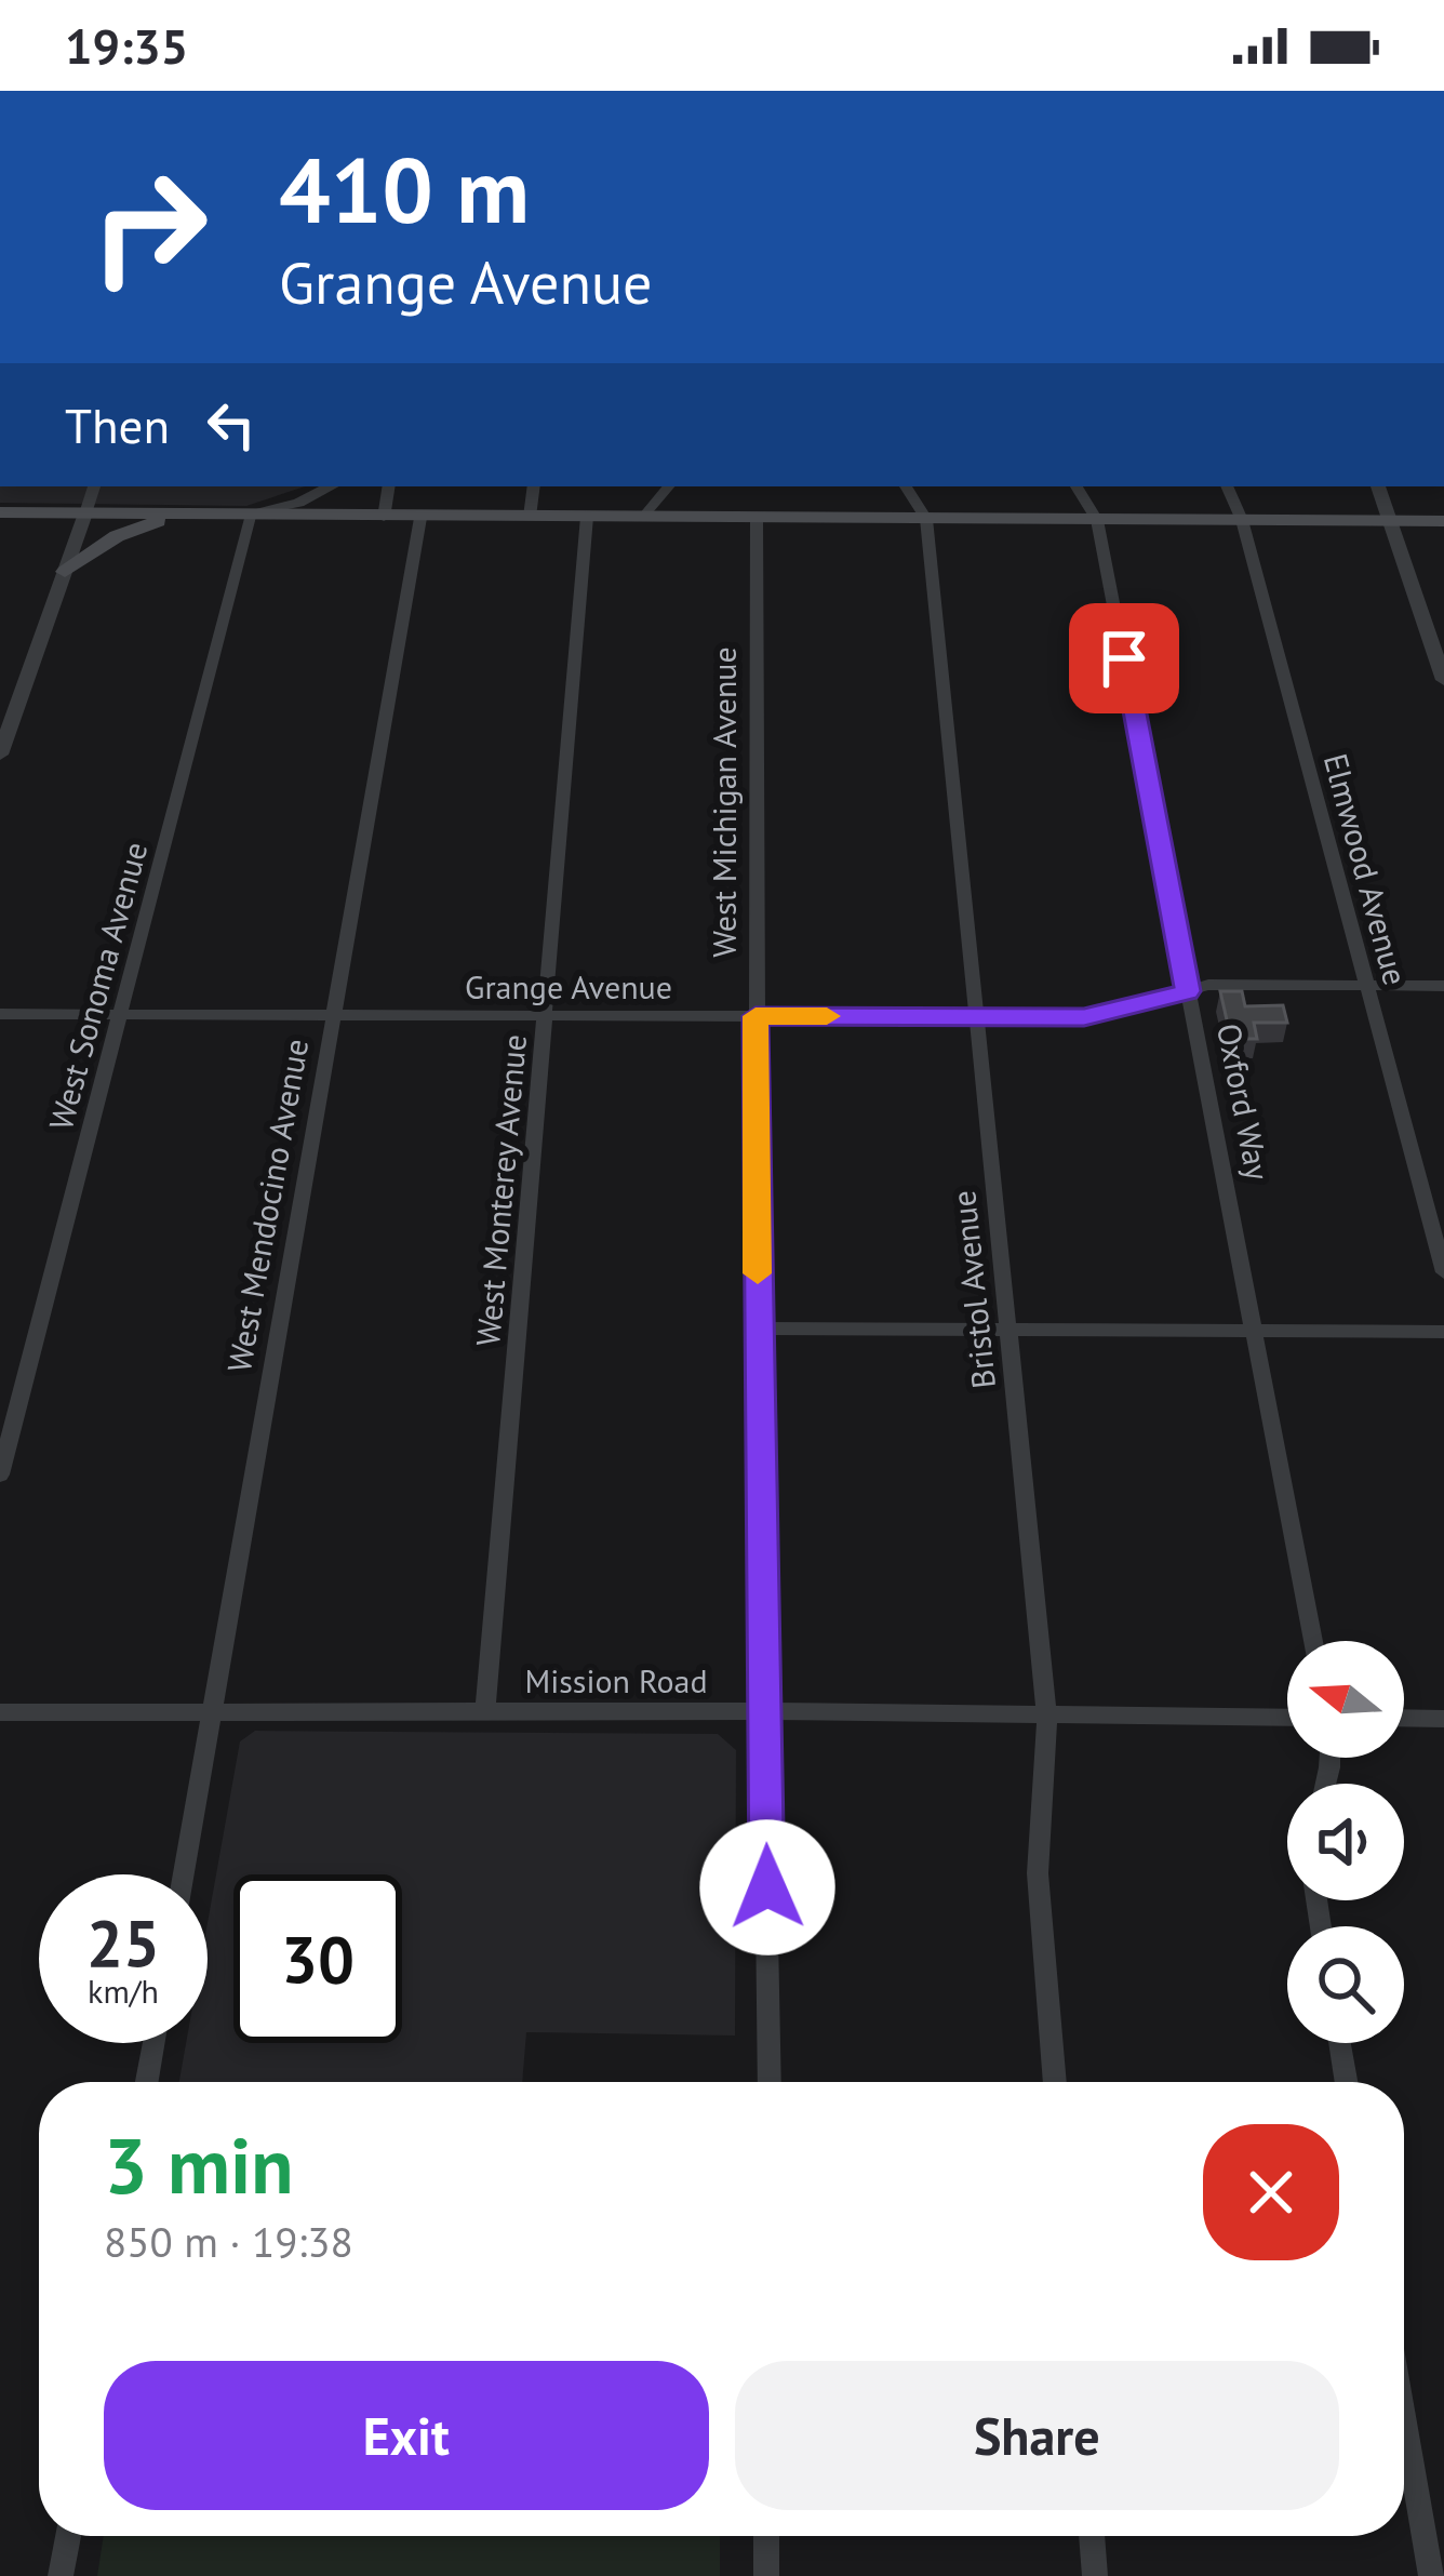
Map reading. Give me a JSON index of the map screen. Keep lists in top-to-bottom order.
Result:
{
  "streets": {
    "street": [
      "West Michigan Avenue",
      "Elmwood Avenue",
      "West Sonoma Avenue",
      "Grange Avenue",
      "Oxford Way",
      "West Monterey Avenue",
      "West Mendocino Avenue",
      "Bristol Avenue",
      "Mission Road"
    ]
  },
  "crossings": [
    ["West Michigan Avenue", "Grange Avenue"],
    ["West Michigan Avenue", "Mission Road"],
    ["Elmwood Avenue", "Grange Avenue"],
    ["West Sonoma Avenue", "Grange Avenue"],
    ["Grange Avenue", "Oxford Way"],
    ["Grange Avenue", "West Monterey Avenue"],
    ["Grange Avenue", "West Mendocino Avenue"],
    ["Grange Avenue", "Bristol Avenue"],
    ["West Monterey Avenue", "Mission Road"],
    ["West Mendocino Avenue", "Mission Road"],
    ["Bristol Avenue", "Mission Road"]
  ],
  "north": "left",
  "page": {
    "status": "19:35",
    "turn": ["410 m", "Grange Avenue"],
    "then": "Then",
    "speed": "25 km/h",
    "limit": "30",
    "heading": ["3 min", "850 m · 19:38"],
    "buttons": ["Exit", "Share"]
  }
}
